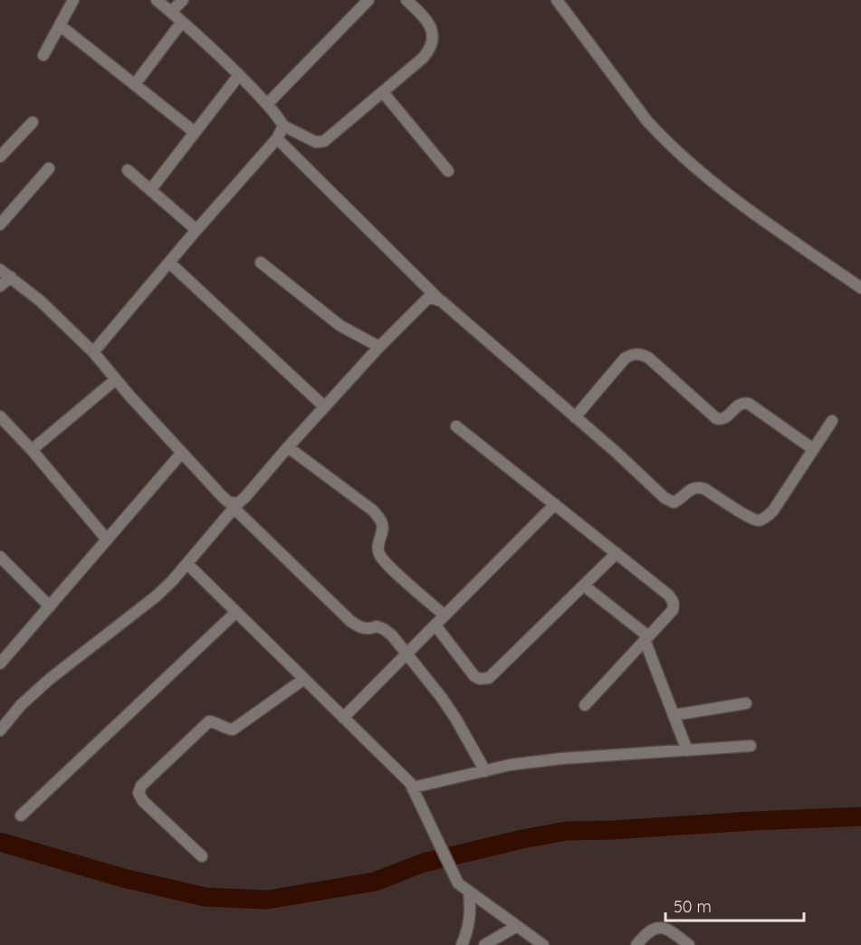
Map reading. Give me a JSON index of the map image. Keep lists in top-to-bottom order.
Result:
{
  "scale_bar": "50 m"
}
